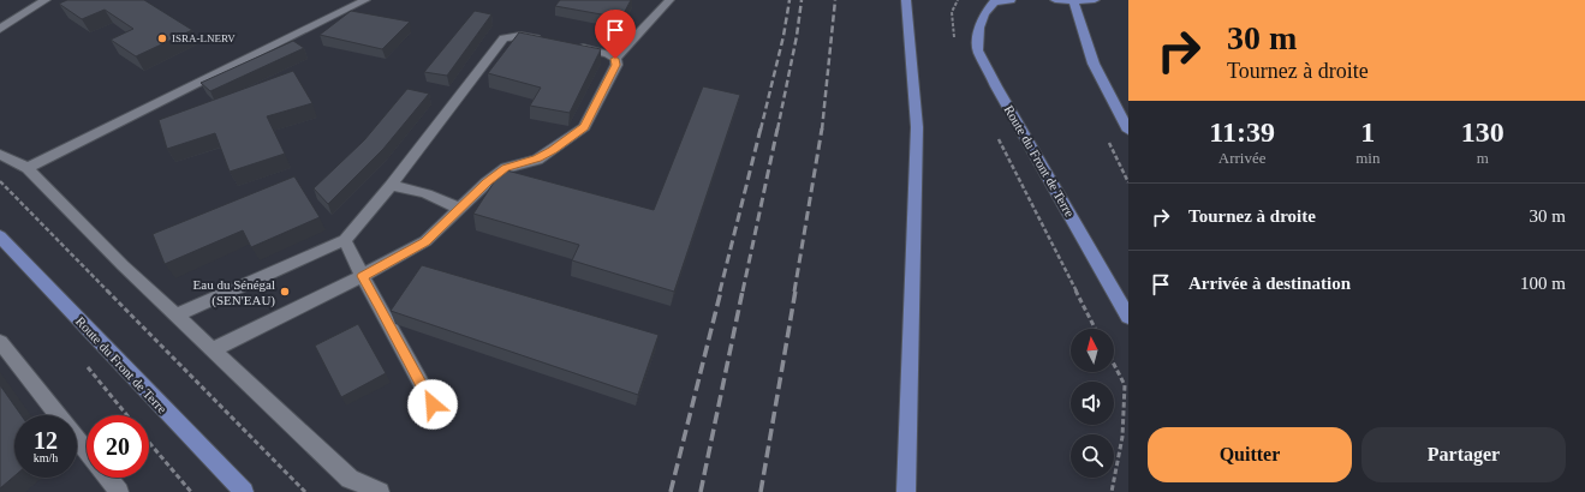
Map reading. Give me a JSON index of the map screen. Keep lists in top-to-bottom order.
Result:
{
  "streets": {
    "main road": ["Route du Front de Terre"]
  },
  "places": ["ISRA-LNERV", "Eau du Sénégal (SEN'EAU)"],
  "north": "top",
  "page": {
    "turn": ["30 m", "Tournez à droite"],
    "eta": [
      "11:39",
      "Arrivée",
      "1",
      "min",
      "130",
      "m"
    ],
    "list": [
      {
        "name": "Tournez à droite",
        "value": "30 m"
      },
      {
        "name": "Arrivée à destination",
        "value": "100 m"
      }
    ],
    "speed": "12 km/h",
    "limit": "20",
    "buttons": ["Quitter", "Partager"]
  }
}
